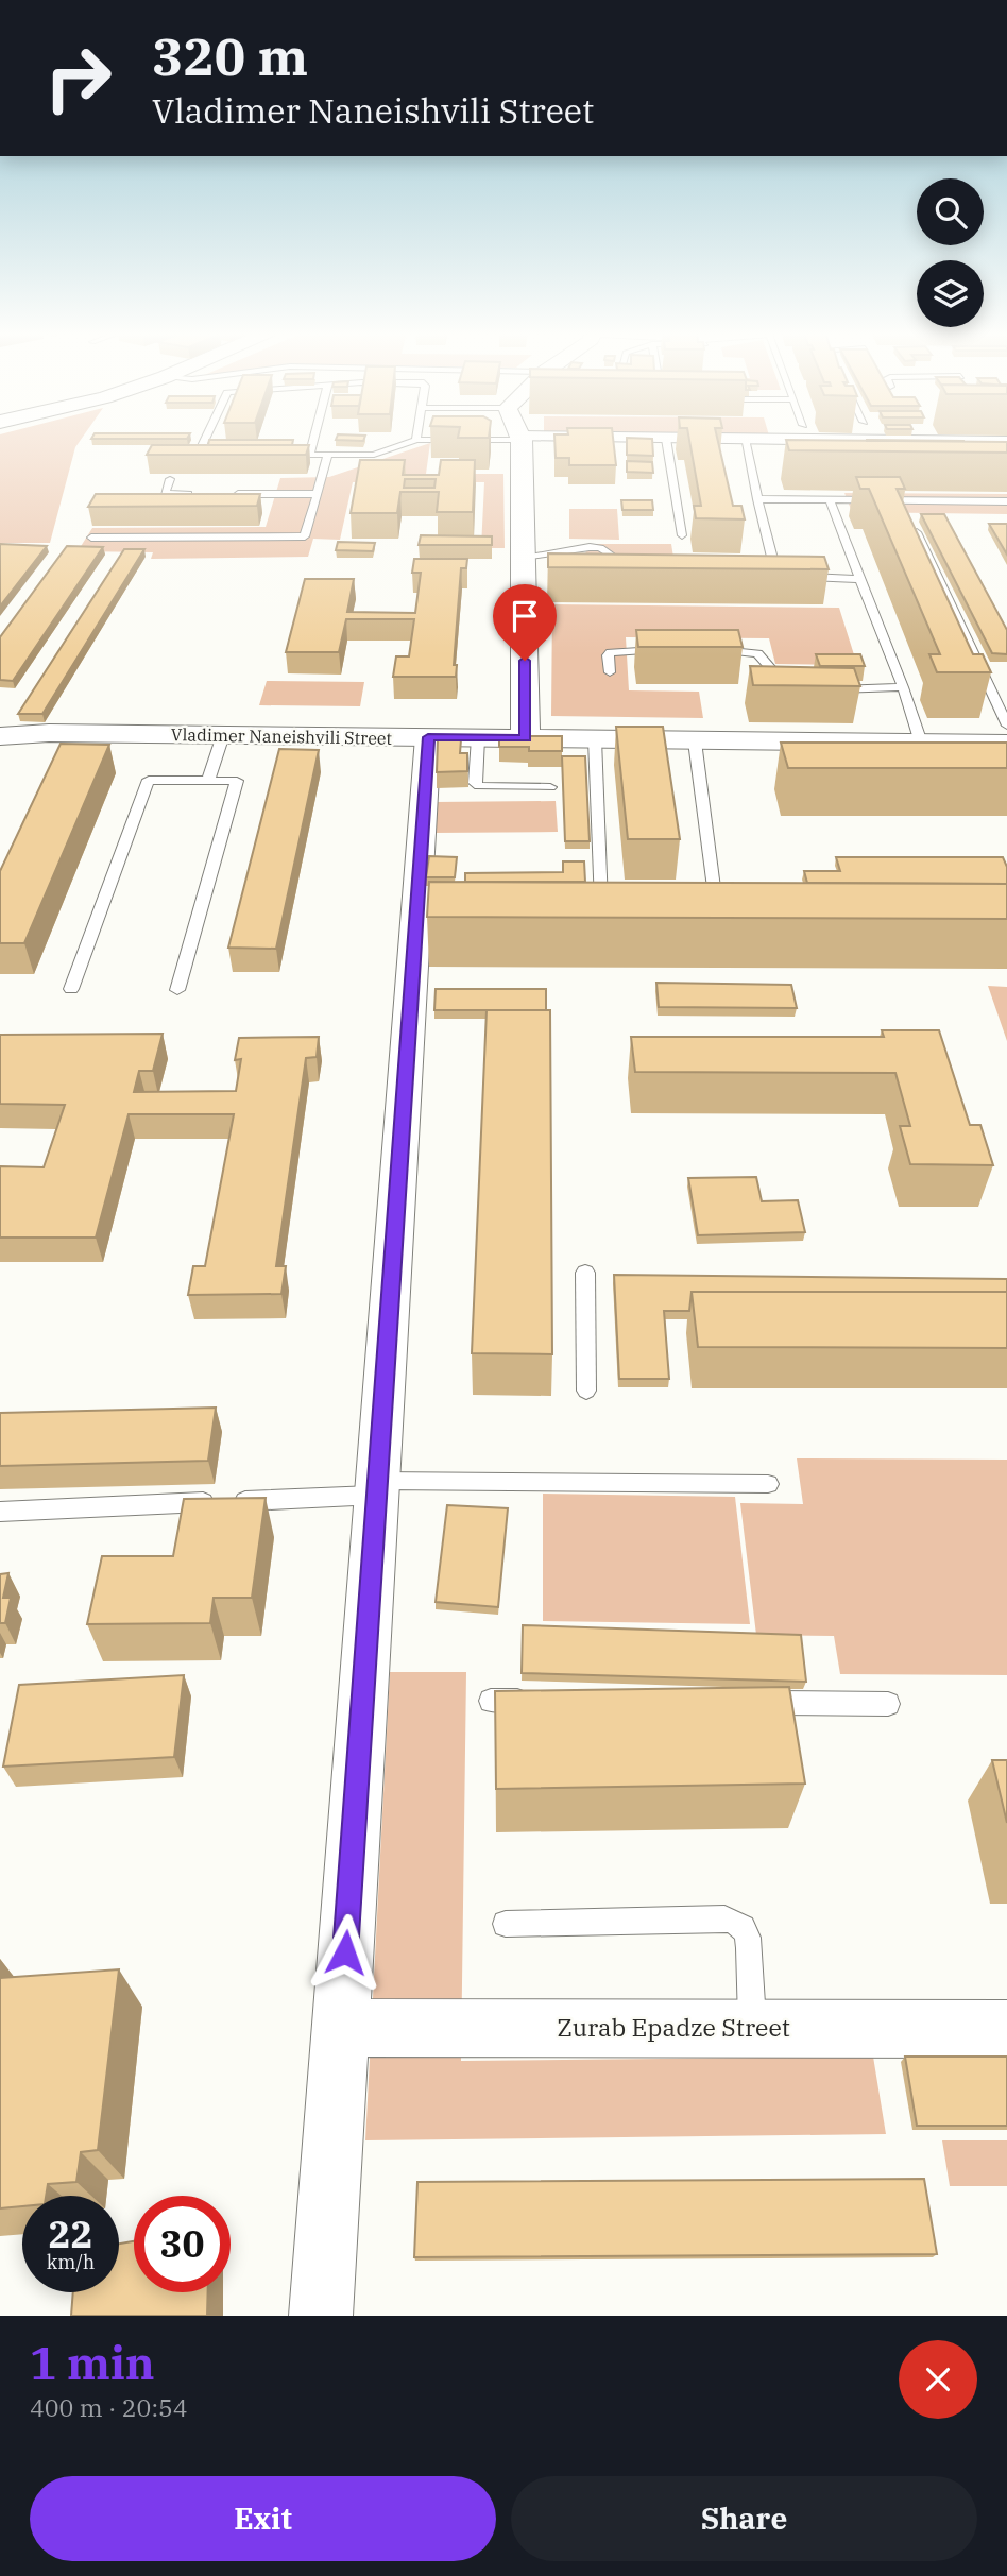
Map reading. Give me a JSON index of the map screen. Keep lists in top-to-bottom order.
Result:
{
  "streets": {
    "street": ["Vladimer Naneishvili Street", "Zurab Epadze Street"]
  },
  "page": {
    "turn": ["320 m", "Vladimer Naneishvili Street"],
    "speed": "22 km/h",
    "limit": "30",
    "heading": ["1 min", "400 m · 20:54"],
    "buttons": ["Exit", "Share"]
  }
}
